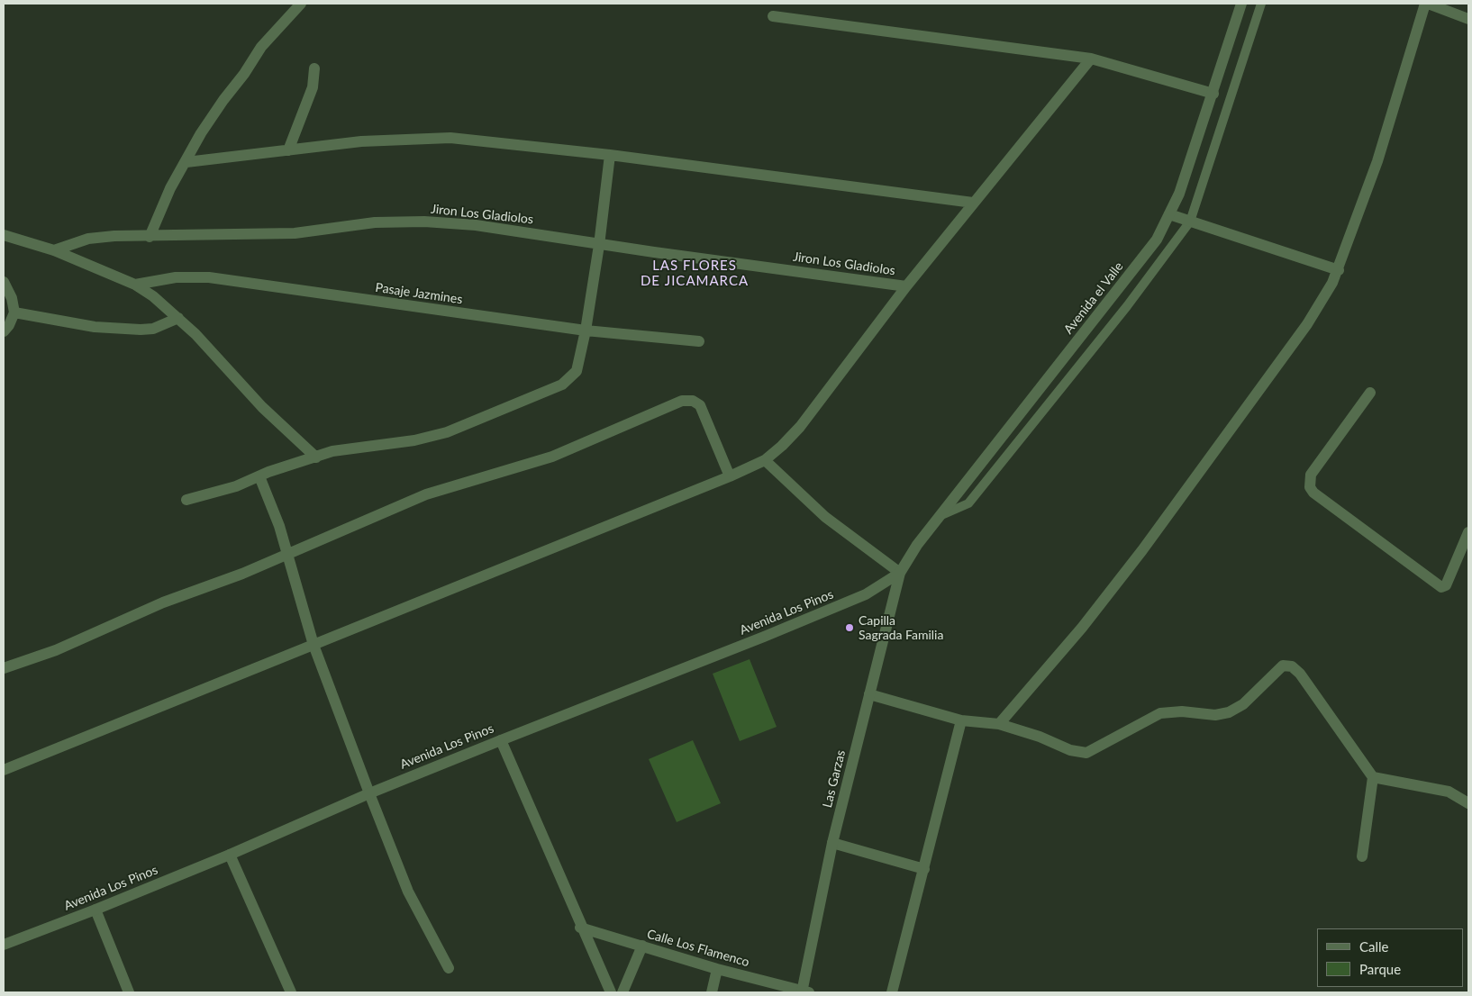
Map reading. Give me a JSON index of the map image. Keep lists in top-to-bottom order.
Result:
{
  "streets": {
    "street": [
      "Jiron Los Gladiolos",
      "Pasaje Jazmines",
      "Avenida el Valle",
      "Avenida Los Pinos",
      "Las Garzas",
      "Calle Los Flamenco"
    ]
  },
  "crossings": [
    ["Avenida el Valle", "Avenida Los Pinos"],
    ["Avenida el Valle", "Las Garzas"],
    ["Avenida Los Pinos", "Las Garzas"],
    ["Las Garzas", "Calle Los Flamenco"]
  ],
  "districts": ["LAS FLORES DE JICAMARCA"],
  "places": ["Capilla Sagrada Familia"],
  "legend": ["Calle", "Parque"]
}
